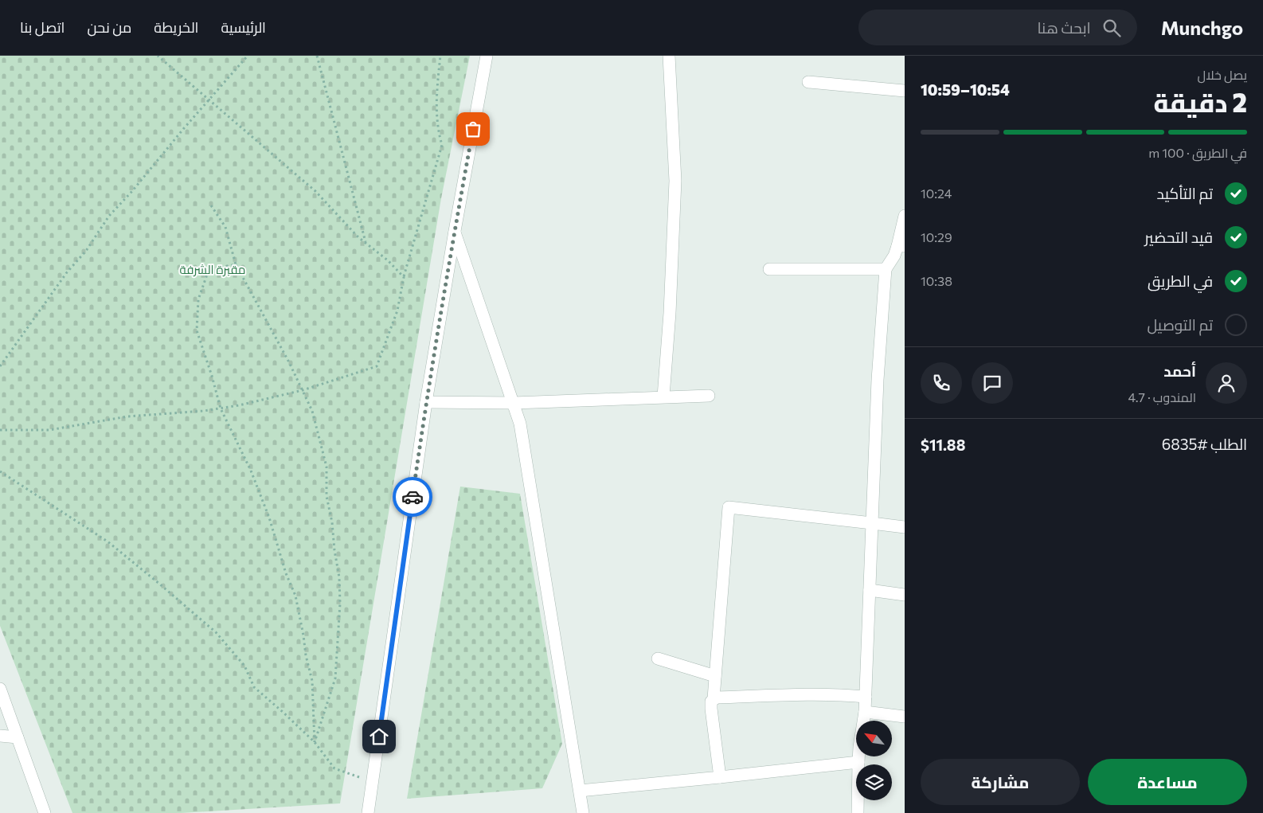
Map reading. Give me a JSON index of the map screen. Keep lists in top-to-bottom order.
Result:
{
  "parks": ["مقبرة الشرفة"],
  "north": "top left",
  "page": {
    "header": "Munchgo",
    "search": "ابحث هنا",
    "nav": [
      "الرئيسية",
      "الخريطة",
      "من نحن",
      "اتصل بنا"
    ],
    "heading": ["2 دقيقة", "يصل خلال", "10:54–10:59"],
    "panel": [
      "أحمد",
      "المندوب · 4.7",
      "الطلب #6835",
      "$11.88"
    ],
    "bar": "في الطريق · 100 m",
    "list": [
      ["تم التأكيد", "10:24"],
      ["قيد التحضير", "10:29"],
      ["في الطريق", "10:38"],
      "تم التوصيل"
    ],
    "buttons": ["مساعدة", "مشاركة"]
  }
}
